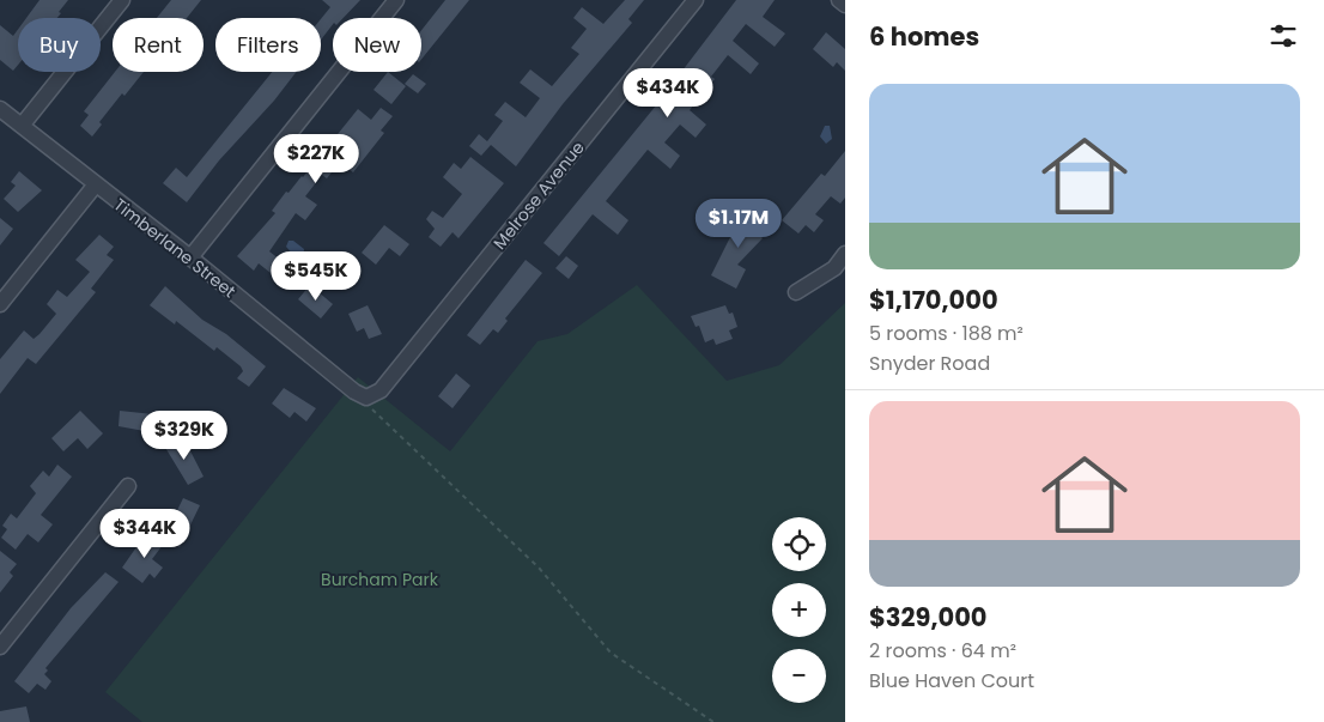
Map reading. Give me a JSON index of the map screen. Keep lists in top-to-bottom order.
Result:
{
  "streets": {
    "street": ["Melrose Avenue", "Timberlane Street"]
  },
  "crossings": [
    ["Melrose Avenue", "Timberlane Street"]
  ],
  "parks": ["Burcham Park"],
  "page": {
    "heading": "6 homes",
    "chip": [
      "Buy",
      "Rent",
      "Filters",
      "New"
    ],
    "price": [
      "$434K",
      "$227K",
      "$1.17M",
      "$545K",
      "$329K",
      "$344K"
    ],
    "list": [
      {
        "name": "$1,170,000",
        "note": "5 rooms · 188 m² · Snyder Road"
      },
      {
        "name": "$329,000",
        "note": "2 rooms · 64 m² · Blue Haven Court"
      }
    ],
    "map_buttons": ["+", "−"]
  }
}
